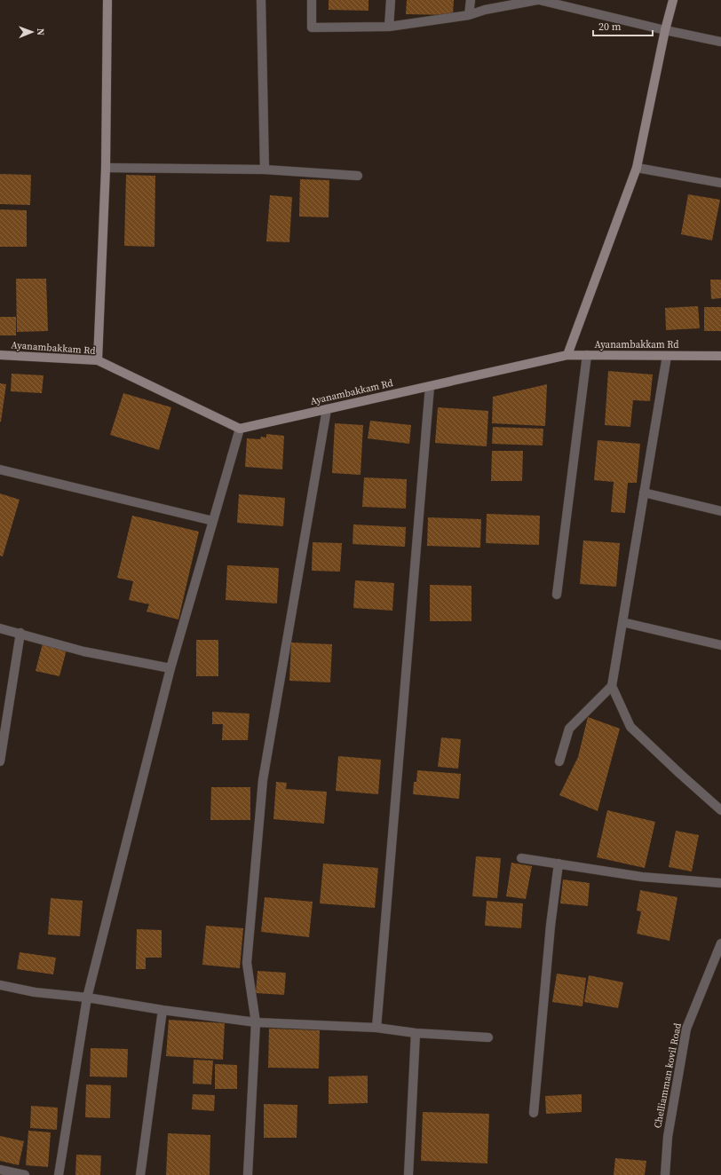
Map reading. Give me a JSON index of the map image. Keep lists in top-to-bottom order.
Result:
{
  "streets": {
    "street": ["Ayanambakkam Rd", "Chelliamman kovil Road"]
  },
  "scale_bar": "20 m",
  "north": "right"
}
